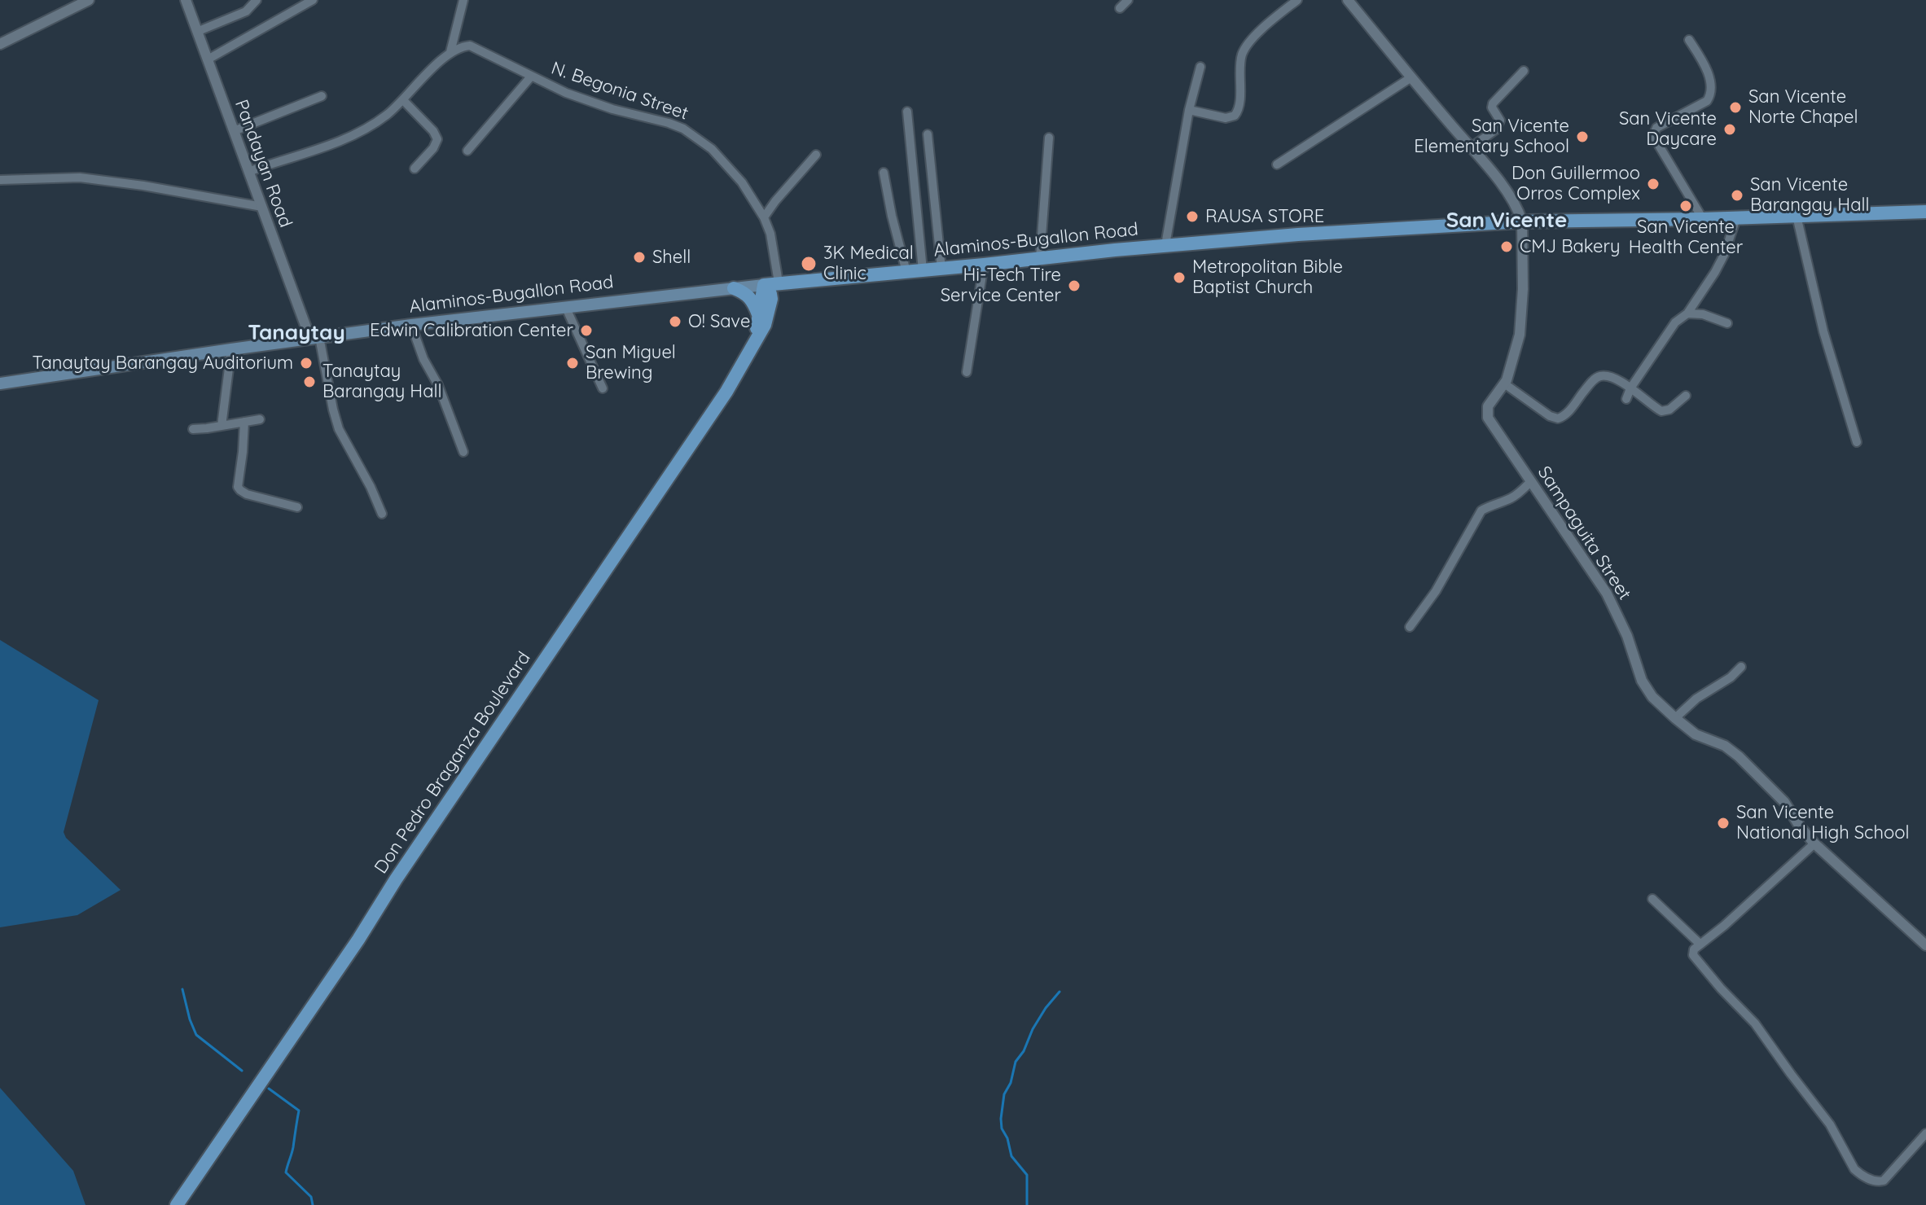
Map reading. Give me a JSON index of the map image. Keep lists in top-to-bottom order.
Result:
{
  "streets": {
    "main road": ["Alaminos-Bugallon Road", "Don Pedro Braganza Boulevard"],
    "street": ["N. Begonia Street", "Pandayan Road", "Sampaguita Street"]
  },
  "crossings": [
    ["N. Begonia Street", "Alaminos-Bugallon Road"],
    ["Pandayan Road", "Alaminos-Bugallon Road"],
    ["Alaminos-Bugallon Road", "Sampaguita Street"],
    ["Alaminos-Bugallon Road", "Don Pedro Braganza Boulevard"]
  ],
  "districts": ["San Vicente", "Tanaytay"],
  "places": [
    "San Vicente Norte Chapel",
    "San Vicente Daycare",
    "San Vicente Elementary School",
    "Don Guillermoo Orros Complex",
    "San Vicente Barangay Hall",
    "San Vicente Health Center",
    "RAUSA STORE",
    "CMJ Bakery",
    "Shell",
    "3K Medical Clinic",
    "Metropolitan Bible Baptist Church",
    "Hi-Tech Tire Service Center",
    "O! Save",
    "Edwin Calibration Center",
    "Tanaytay Barangay Auditorium",
    "San Miguel Brewing",
    "Tanaytay Barangay Hall",
    "San Vicente National High School"
  ]
}
